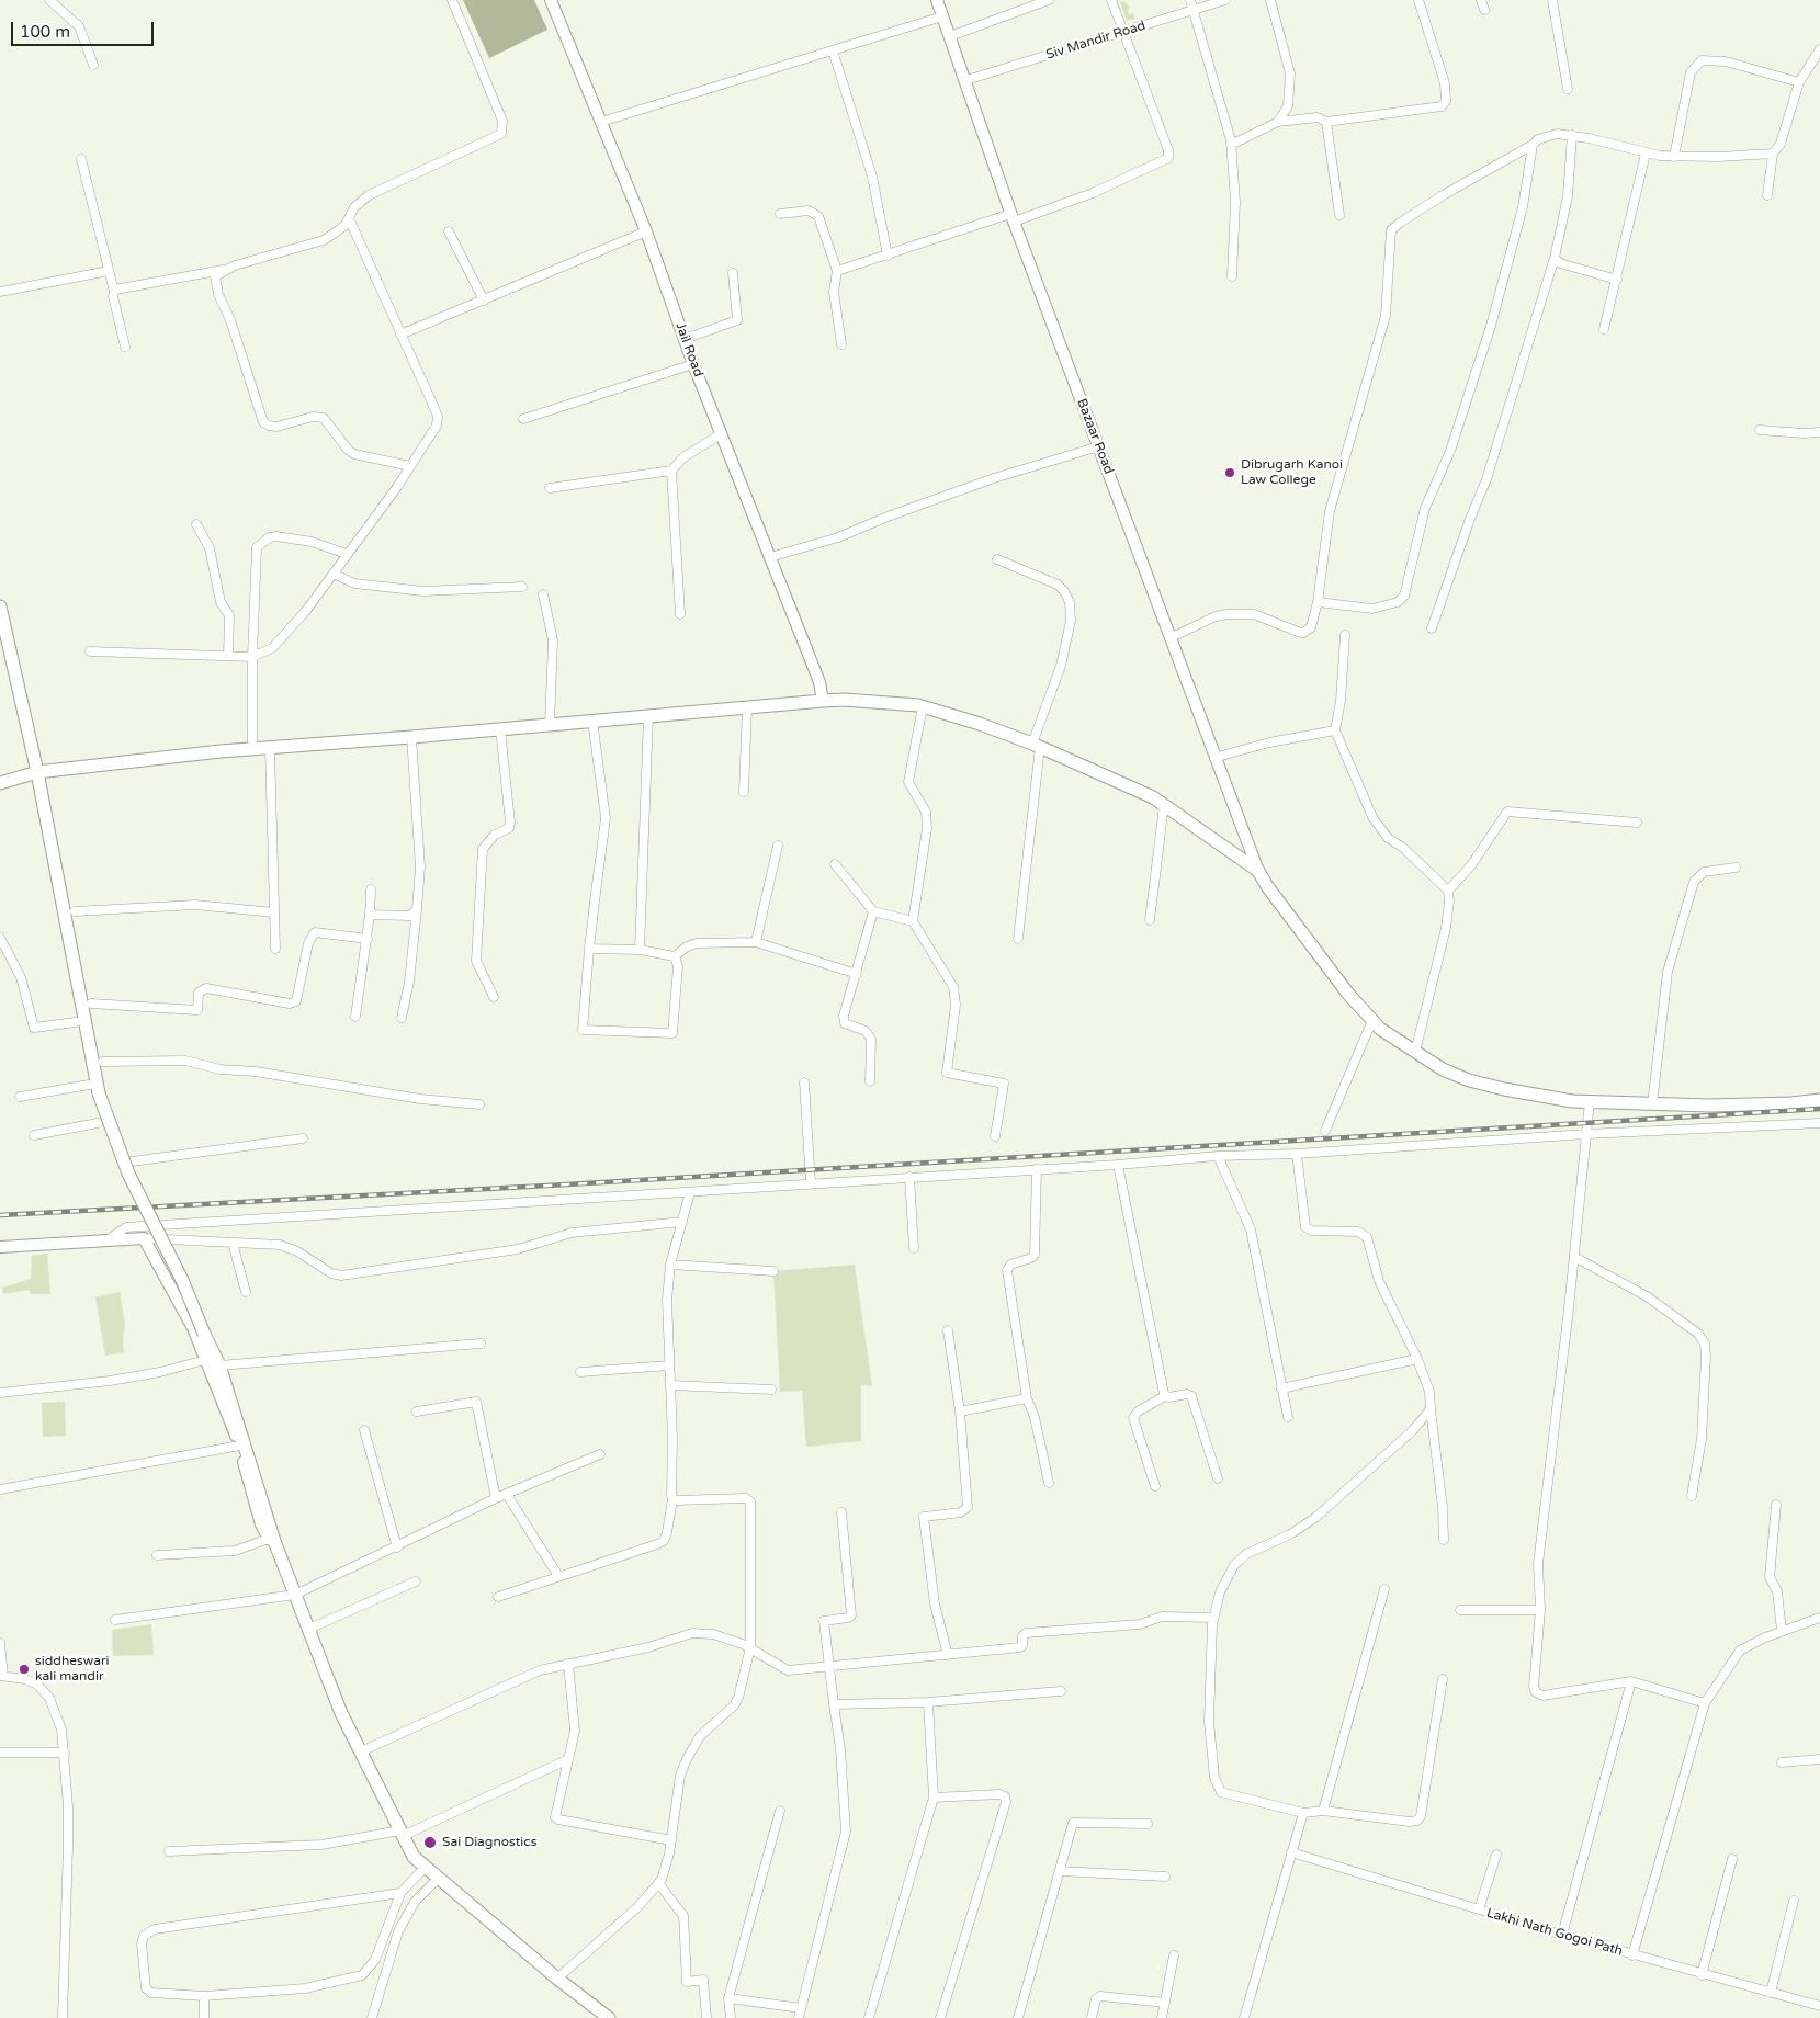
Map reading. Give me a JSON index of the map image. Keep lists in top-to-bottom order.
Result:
{
  "streets": {
    "street": [
      "Siv Mandir Road",
      "Jail Road",
      "Bazaar Road",
      "Lakhi Nath Gogoi Path"
    ]
  },
  "crossings": [
    ["Siv Mandir Road", "Bazaar Road"]
  ],
  "places": ["Dibrugarh Kanoi Law College", "siddheswari kali mandir", "Sai Diagnostics"],
  "scale_bar": "100 m"
}
